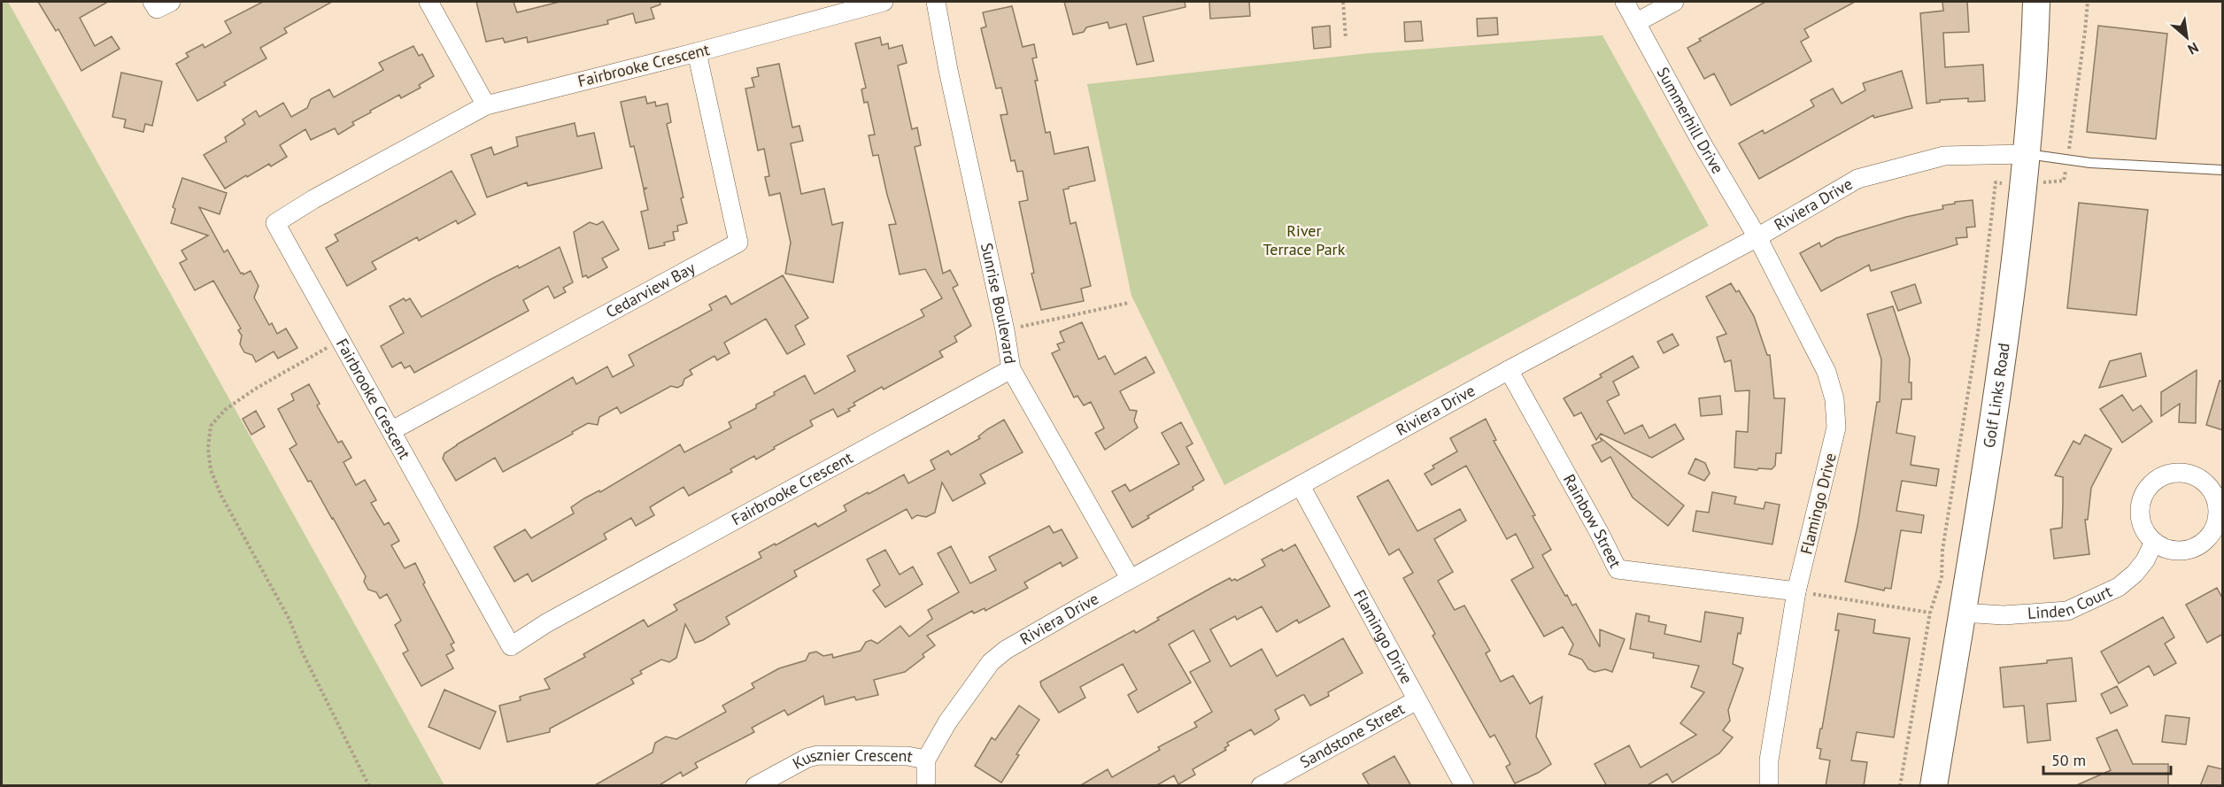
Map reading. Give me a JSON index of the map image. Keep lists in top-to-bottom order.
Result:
{
  "streets": {
    "main road": ["Golf Links Road"],
    "street": [
      "Fairbrooke Crescent",
      "Summerhill Drive",
      "Riviera Drive",
      "Cedarview Bay",
      "Sunrise Boulevard",
      "Flamingo Drive",
      "Rainbow Street",
      "Linden Court",
      "Sandstone Street",
      "Kusznier Crescent"
    ]
  },
  "crossings": [
    ["Fairbrooke Crescent", "Cedarview Bay"],
    ["Fairbrooke Crescent", "Sunrise Boulevard"],
    ["Summerhill Drive", "Riviera Drive"],
    ["Summerhill Drive", "Flamingo Drive"],
    ["Riviera Drive", "Sunrise Boulevard"],
    ["Riviera Drive", "Golf Links Road"],
    ["Riviera Drive", "Flamingo Drive"],
    ["Riviera Drive", "Rainbow Street"],
    ["Riviera Drive", "Kusznier Crescent"],
    ["Golf Links Road", "Linden Court"],
    ["Flamingo Drive", "Rainbow Street"],
    ["Flamingo Drive", "Sandstone Street"]
  ],
  "parks": ["River Terrace Park"],
  "scale_bar": "50 m",
  "north": "bottom right"
}
